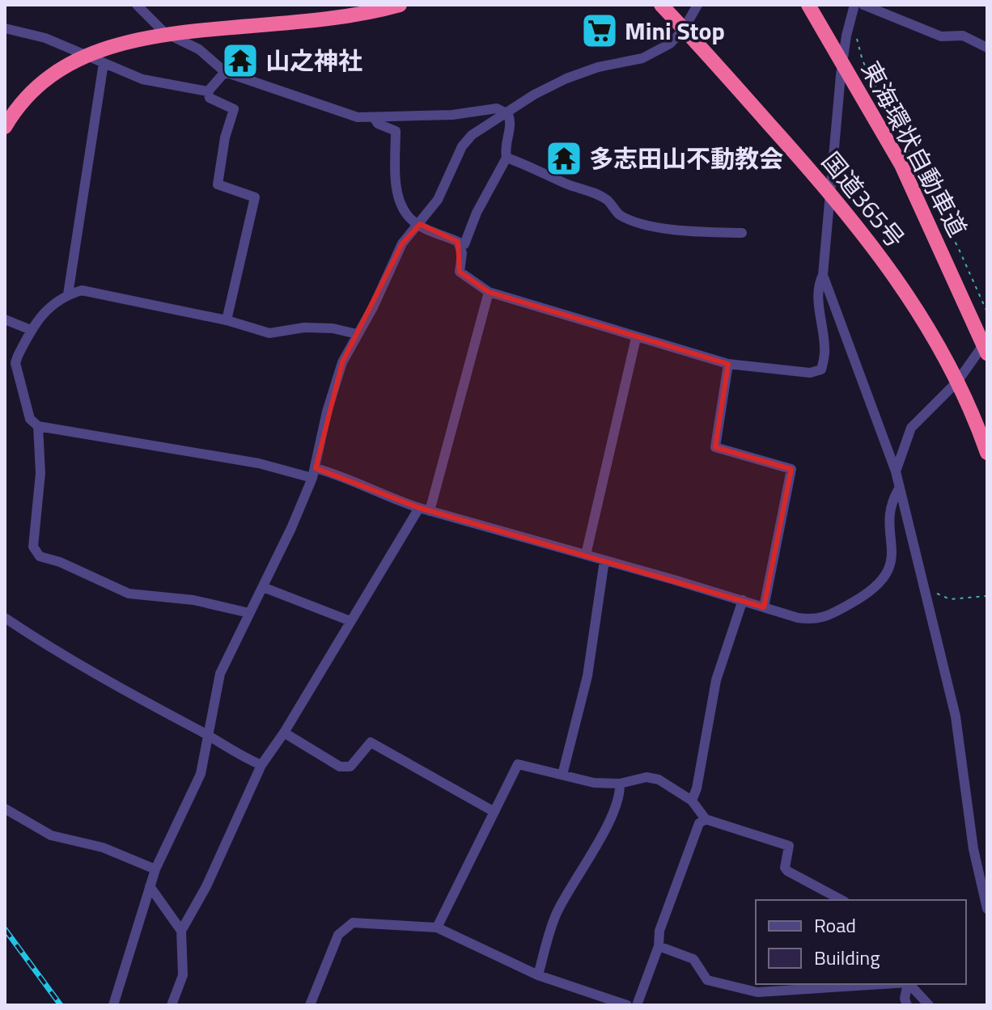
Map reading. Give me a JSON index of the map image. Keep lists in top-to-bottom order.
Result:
{
  "streets": {
    "highway": ["東海環状自動車道", "国道365号"]
  },
  "places": {
    "supermarket": ["Mini Stop"],
    "temple": ["山之神社", "多志田山不動教会"]
  },
  "legend": ["Road", "Building"]
}
